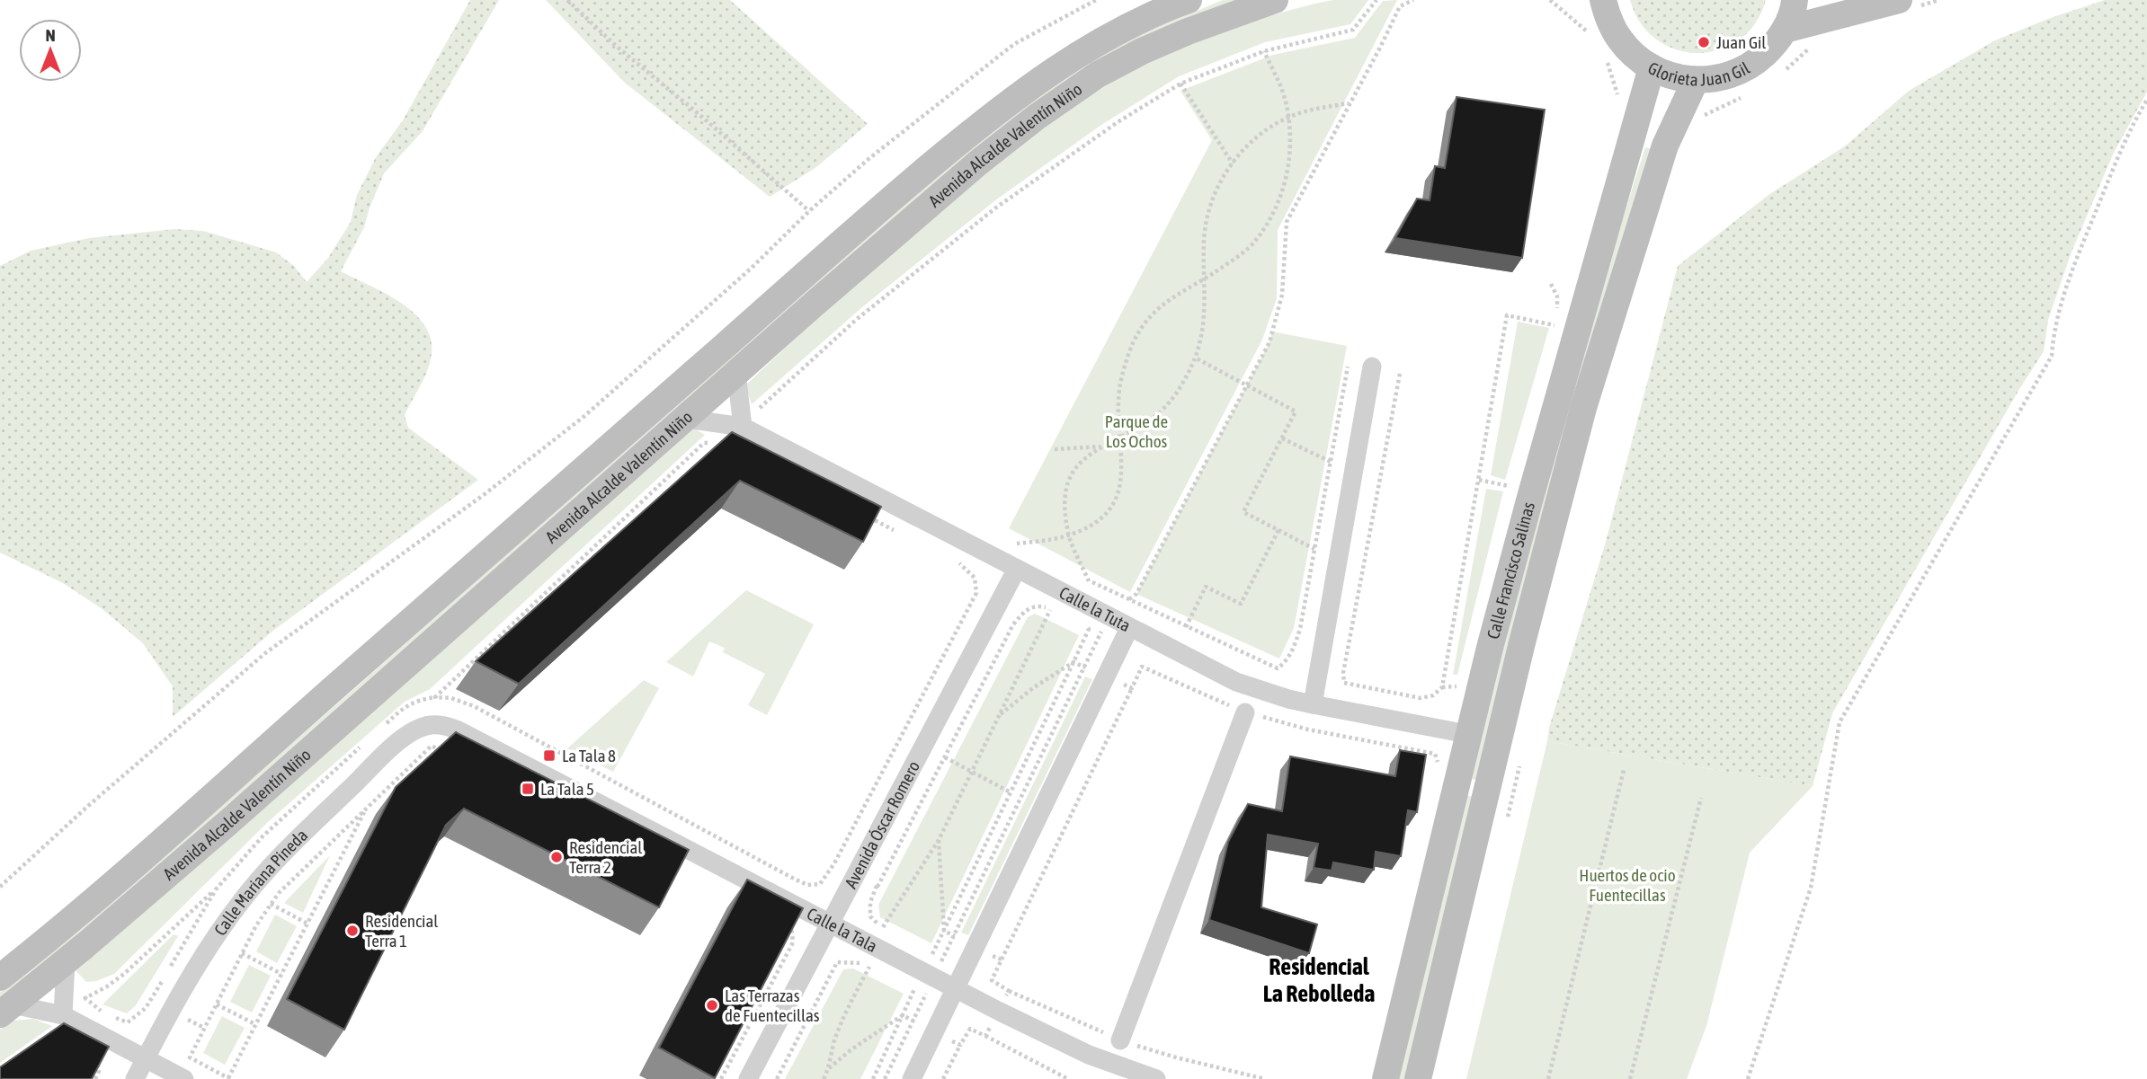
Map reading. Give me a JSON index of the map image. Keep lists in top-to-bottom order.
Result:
{
  "streets": {
    "main road": ["Glorieta Juan Gil", "Avenida Alcalde Valentín Niño", "Calle Francisco Salinas"],
    "street": [
      "Calle la Tuta",
      "Avenida Óscar Romero",
      "Calle Mariana Pineda",
      "Calle la Tala"
    ]
  },
  "crossings": [
    ["Glorieta Juan Gil", "Calle Francisco Salinas"],
    ["Avenida Alcalde Valentín Niño", "Calle la Tuta"],
    ["Calle Francisco Salinas", "Calle la Tuta"],
    ["Calle la Tuta", "Avenida Óscar Romero"],
    ["Avenida Óscar Romero", "Calle la Tala"],
    ["Calle Mariana Pineda", "Calle la Tala"]
  ],
  "districts": ["Residencial La Rebolleda"],
  "parks": ["Parque de Los Ochos", "Huertos de ocio Fuentecillas"],
  "places": {
    "other": [
      "Juan Gil",
      "Residencial Terra 2",
      "Residencial Terra 1",
      "Las Terrazas de Fuentecillas"
    ],
    "transit": ["La Tala 8", "La Tala 5"]
  },
  "north": "top"
}
